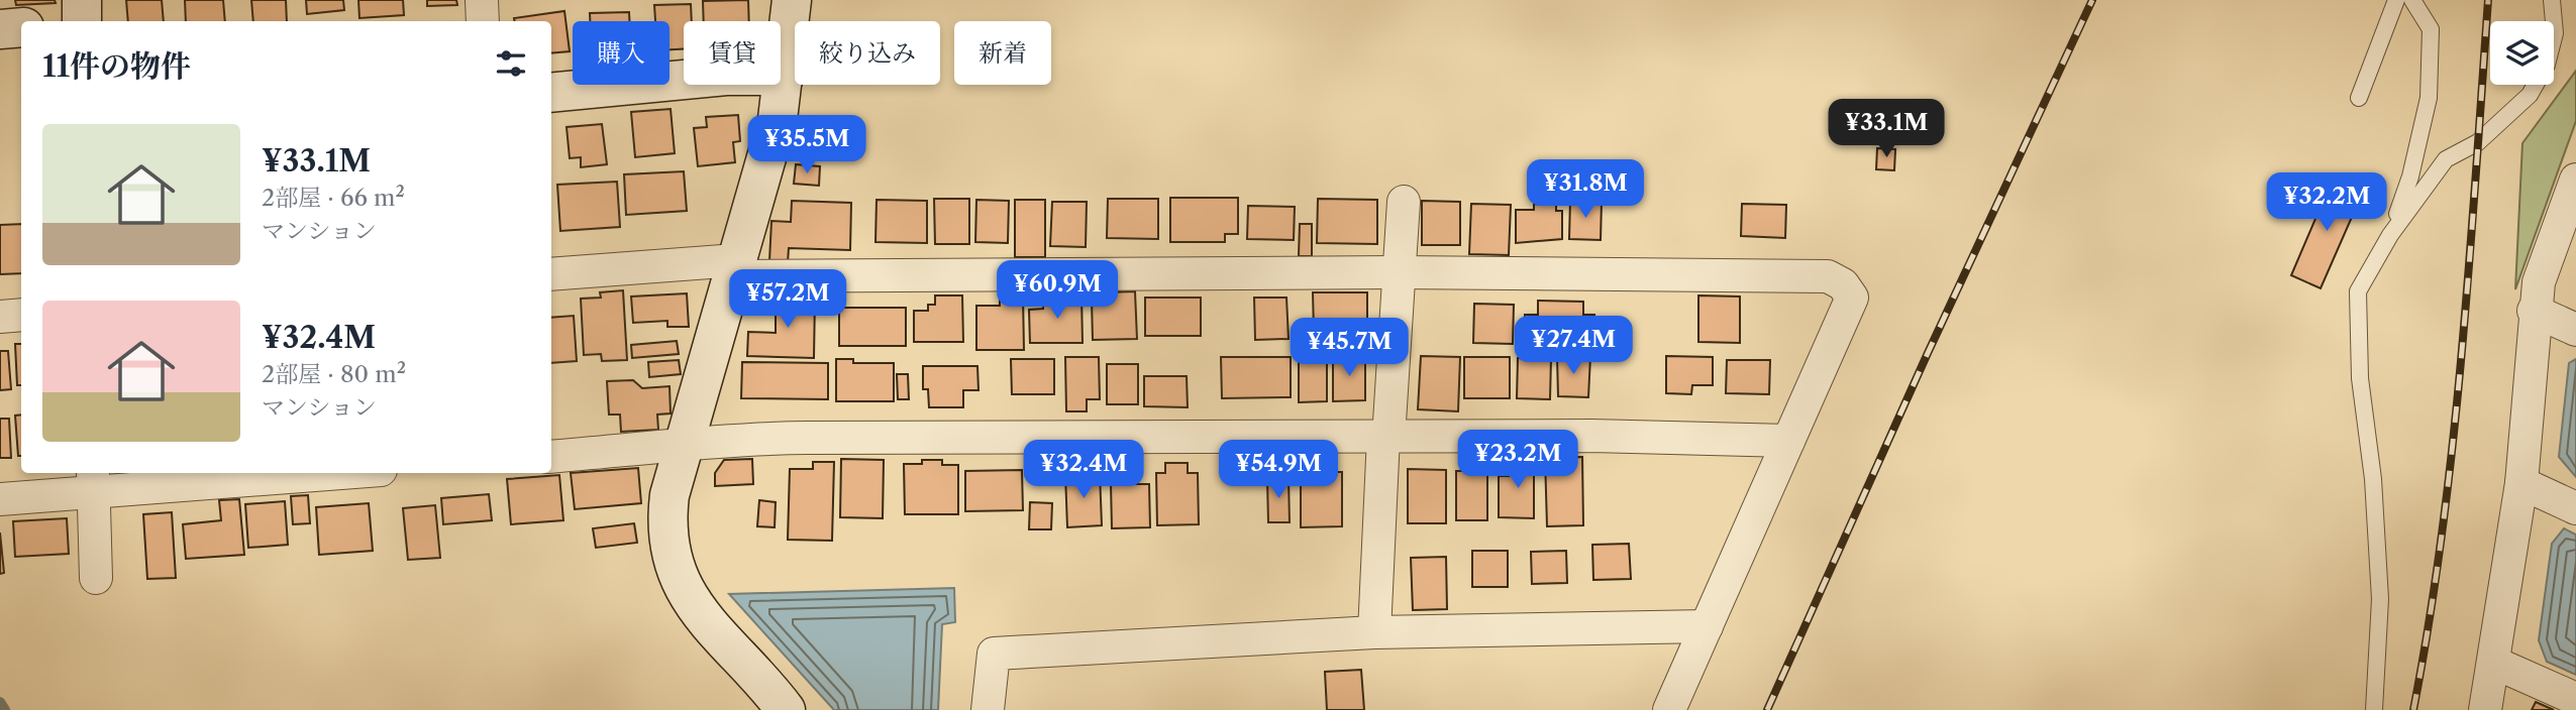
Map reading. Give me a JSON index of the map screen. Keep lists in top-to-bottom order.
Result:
{
  "page": {
    "chip": [
      "購入",
      "賃貸",
      "絞り込み",
      "新着"
    ],
    "heading": "11件の物件",
    "price": [
      "¥33.1M",
      "¥35.5M",
      "¥31.8M",
      "¥32.2M",
      "¥60.9M",
      "¥57.2M",
      "¥27.4M",
      "¥45.7M",
      "¥23.2M",
      "¥32.4M",
      "¥54.9M"
    ],
    "list": [
      {
        "name": "¥33.1M",
        "note": "2部屋 · 66 m² · マンション"
      },
      {
        "name": "¥32.4M",
        "note": "2部屋 · 80 m² · マンション"
      }
    ]
  }
}
